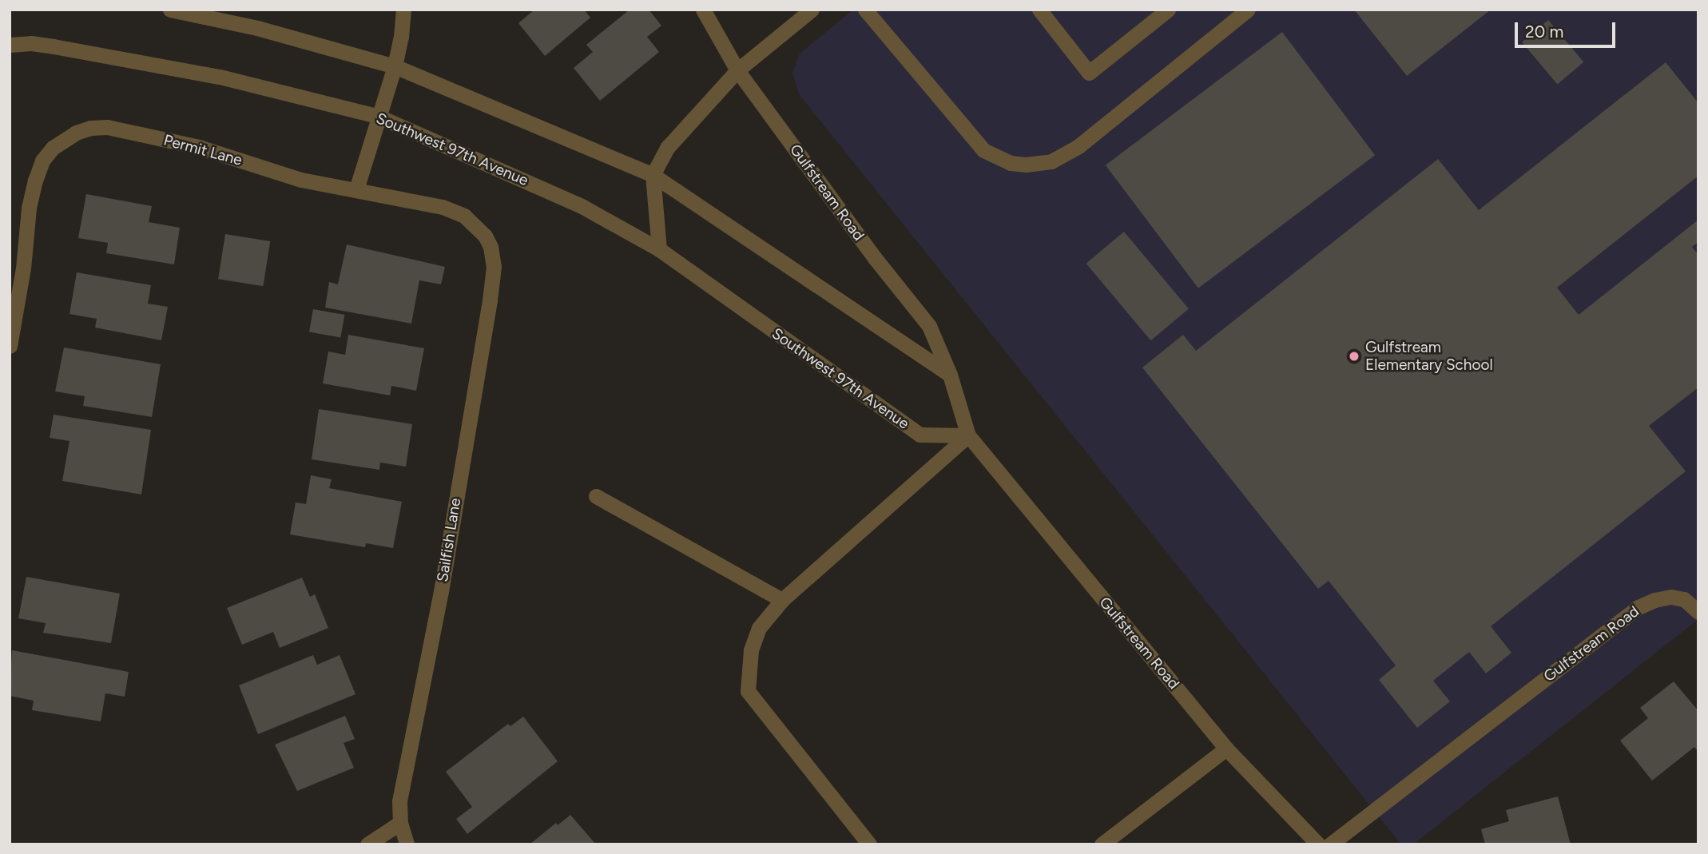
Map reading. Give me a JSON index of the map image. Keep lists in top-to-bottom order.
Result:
{
  "streets": {
    "street": [
      "Southwest 97th Avenue",
      "Permit Lane",
      "Gulfstream Road",
      "Sailfish Lane"
    ]
  },
  "crossings": [
    ["Southwest 97th Avenue", "Gulfstream Road"],
    ["Permit Lane", "Sailfish Lane"]
  ],
  "places": ["Gulfstream Elementary School"],
  "scale_bar": "20 m"
}
